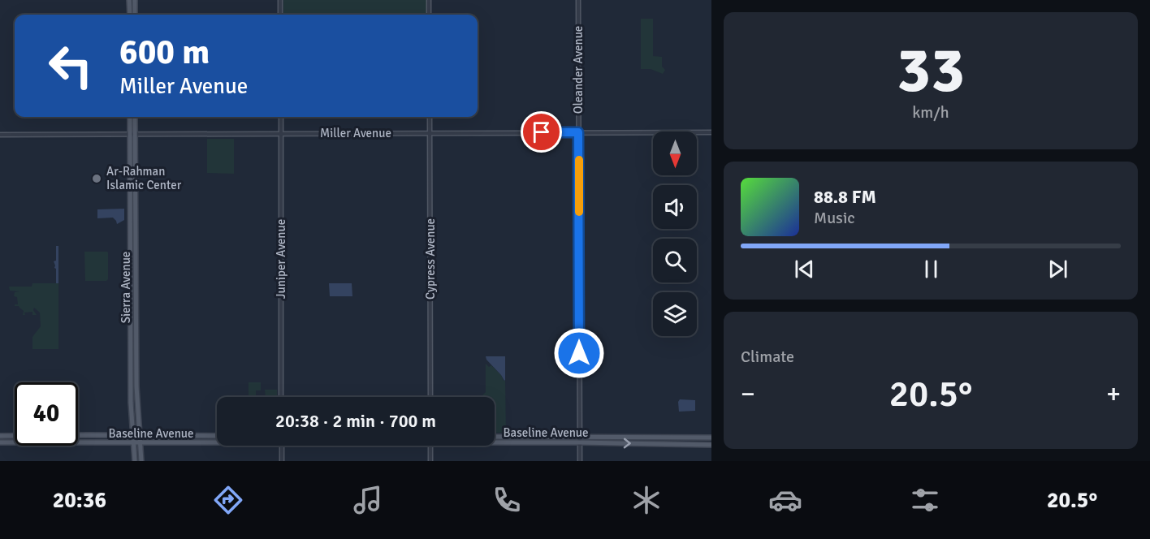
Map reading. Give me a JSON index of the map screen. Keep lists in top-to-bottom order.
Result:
{
  "streets": {
    "main road": ["Sierra Avenue", "Baseline Avenue"],
    "street": [
      "Oleander Avenue",
      "Miller Avenue",
      "Juniper Avenue",
      "Cypress Avenue"
    ]
  },
  "crossings": [
    ["Oleander Avenue", "Miller Avenue"],
    ["Oleander Avenue", "Baseline Avenue"],
    ["Miller Avenue", "Juniper Avenue"],
    ["Miller Avenue", "Cypress Avenue"],
    ["Miller Avenue", "Sierra Avenue"],
    ["Sierra Avenue", "Baseline Avenue"]
  ],
  "places": ["Ar-Rahman Islamic Center"],
  "north": "bottom",
  "page": {
    "tile": [
      ["33", "km/h"],
      "Climate"
    ],
    "turn": ["600 m", "Miller Avenue"],
    "song": ["88.8 FM", "Music"],
    "heat": ["−", "20.5°", "+"],
    "limit": "40",
    "trip": "20:38 · 2 min · 700 m",
    "tabs": ["20:36", "20.5°"]
  }
}
